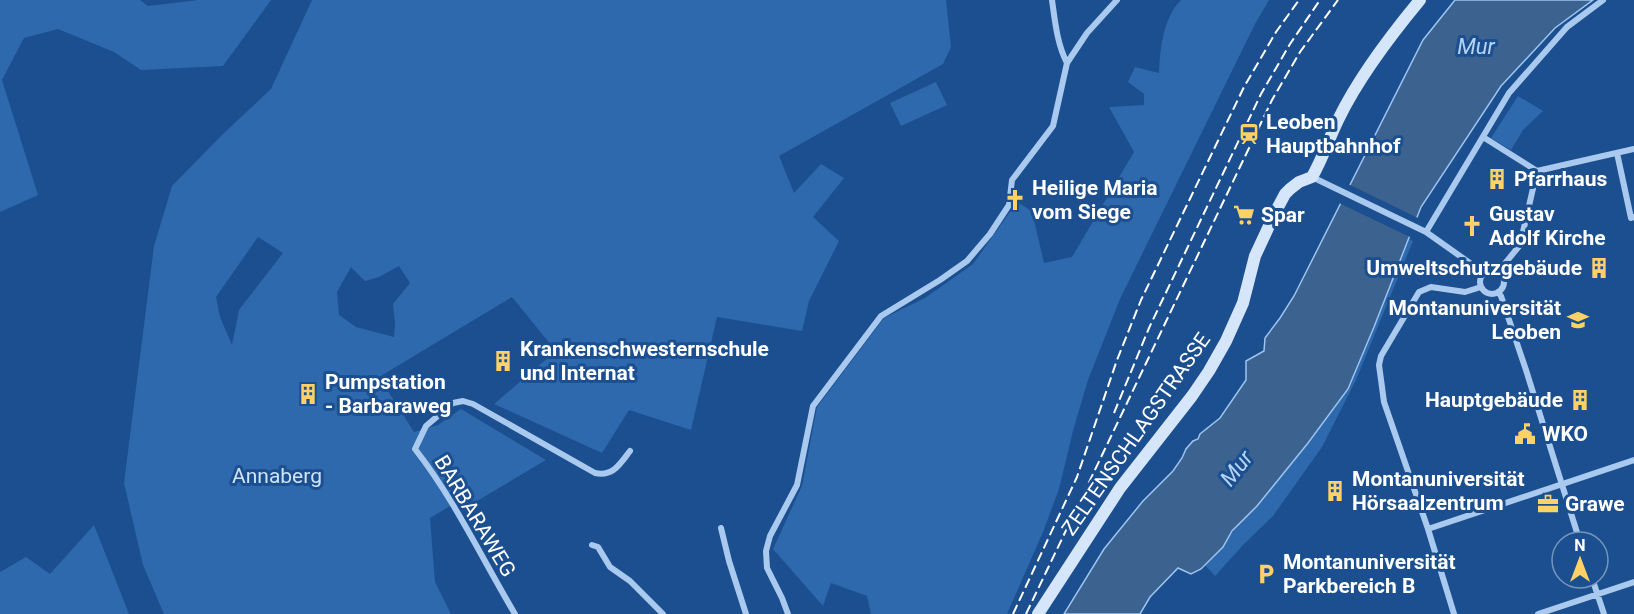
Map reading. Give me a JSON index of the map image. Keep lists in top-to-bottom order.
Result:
{
  "streets": {
    "main road": ["ZELTENSCHLAGSTRASSE"],
    "street": ["BARBARAWEG"]
  },
  "water": ["Mur"],
  "parks": ["Annaberg"],
  "places": {
    "station": ["Leoben Hauptbahnhof"],
    "building": [
      "Pfarrhaus",
      "Umweltschutzgebäude",
      "Krankenschwesternschule und Internat",
      "Pumpstation - Barbaraweg",
      "Hauptgebäude",
      "Montanuniversität Hörsaalzentrum"
    ],
    "church": ["Heilige Maria vom Siege", "Gustav Adolf Kirche"],
    "supermarket": ["Spar"],
    "school or university": ["Montanuniversität Leoben"],
    "public building": ["WKO"],
    "office": ["Grawe"],
    "parking": ["Montanuniversität Parkbereich B"]
  },
  "north": "top"
}
